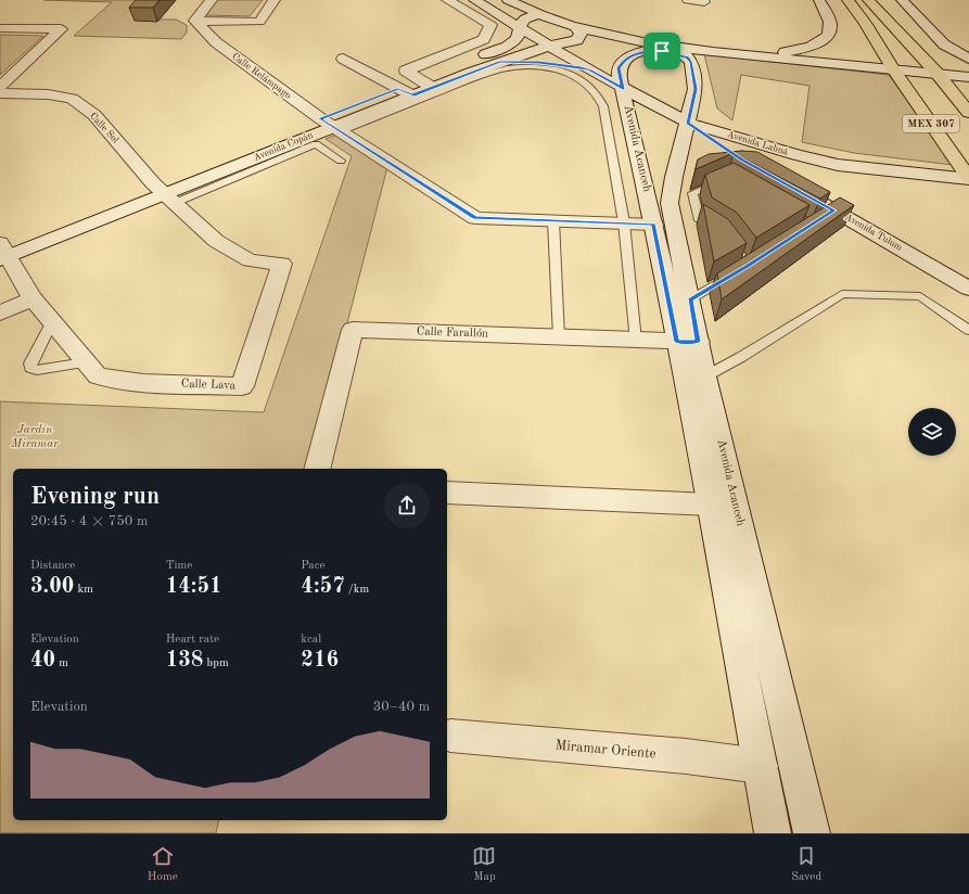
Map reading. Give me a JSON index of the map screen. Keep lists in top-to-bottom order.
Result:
{
  "streets": {
    "main road": ["MEX 307"],
    "street": [
      "Calle Relámpago",
      "Calle Sol",
      "Avenida Labná",
      "Avenida Copán",
      "Avenida Acanceh",
      "Avenida Tulum",
      "Calle Farallón",
      "Calle Lava",
      "Miramar Oriente"
    ]
  },
  "crossings": [
    ["Calle Relámpago", "Avenida Copán"],
    ["Calle Relámpago", "Avenida Acanceh"],
    ["MEX 307", "Avenida Labná"],
    ["Calle Sol", "Avenida Copán"],
    ["Calle Sol", "Calle Lava"],
    ["Avenida Labná", "Avenida Copán"],
    ["Avenida Labná", "Avenida Acanceh"],
    ["Avenida Copán", "Calle Lava"],
    ["Avenida Acanceh", "Calle Farallón"],
    ["Avenida Acanceh", "Miramar Oriente"]
  ],
  "parks": ["Jardín Miramar"],
  "page": {
    "heading": ["Evening run", "20:45 · 4 × 750 m"],
    "stats": [
      ["Distance", "3.00 km"],
      ["Time", "14:51"],
      ["Pace", "4:57 /km"],
      ["Elevation", "40 m"],
      ["Heart rate", "138 bpm"],
      ["kcal", "216"]
    ],
    "chart": ["Elevation", "30–40 m"],
    "tabs": ["Home", "Map", "Saved"]
  }
}
